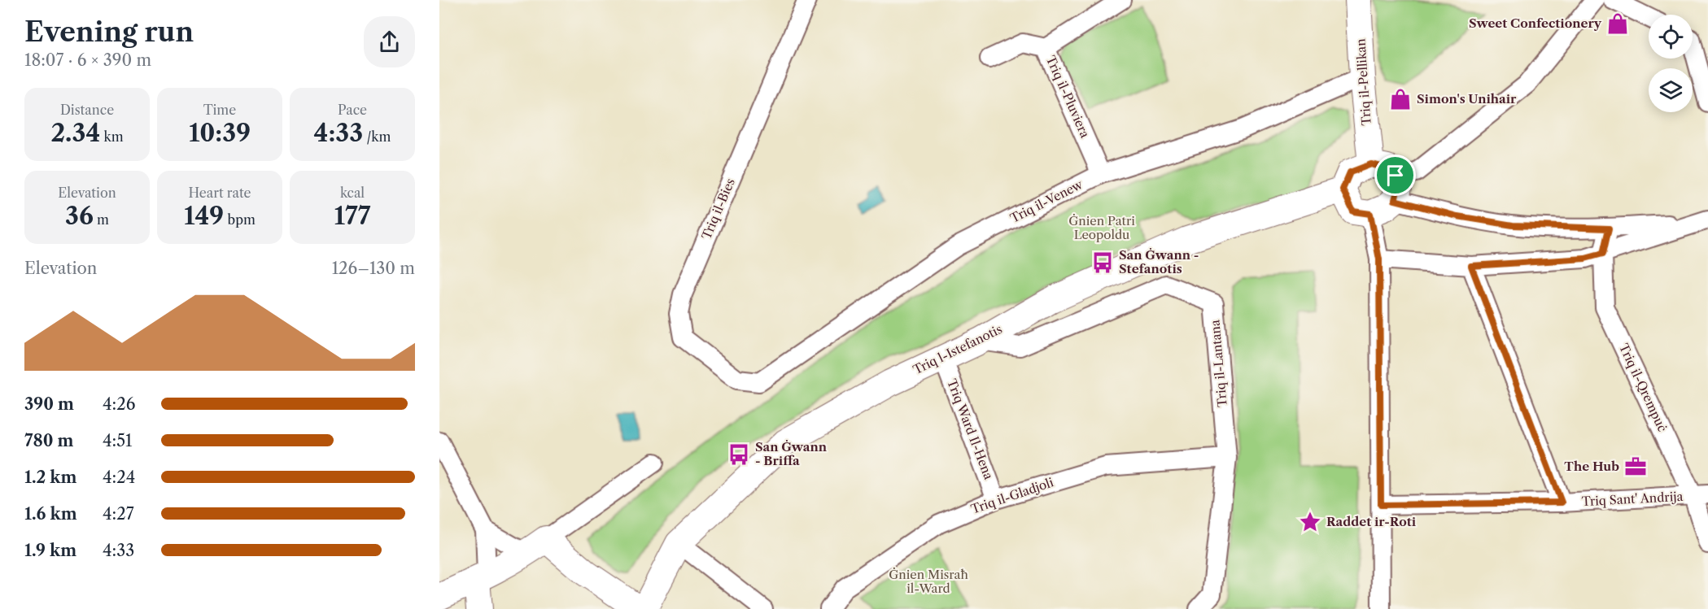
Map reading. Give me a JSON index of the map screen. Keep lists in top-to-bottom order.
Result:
{
  "streets": {
    "street": [
      "Triq il-Pellikan",
      "Triq il-Pluviera",
      "Triq il-Venew",
      "Triq il-Bies",
      "Triq l-Istefanotis",
      "Triq il-Lantana",
      "Triq il-Qrempuċ",
      "Triq Ward Il-Hena",
      "Triq il-Gladjoli",
      "Triq Sant' Andrija"
    ]
  },
  "crossings": [
    ["Triq il-Pellikan", "Triq il-Venew"],
    ["Triq il-Pellikan", "Triq l-Istefanotis"],
    ["Triq il-Pluviera", "Triq il-Venew"],
    ["Triq il-Venew", "Triq il-Bies"],
    ["Triq l-Istefanotis", "Triq il-Lantana"],
    ["Triq l-Istefanotis", "Triq Ward Il-Hena"],
    ["Triq il-Lantana", "Triq il-Gladjoli"],
    ["Triq il-Qrempuċ", "Triq Sant' Andrija"],
    ["Triq Ward Il-Hena", "Triq il-Gladjoli"]
  ],
  "parks": ["Ġnien Patri Leopoldu", "Ġnien Misraħ il-Ward"],
  "places": {
    "shop": ["Sweet Confectionery", "Simon's Unihair"],
    "bus stop": ["San Ġwann - Stefanotis", "San Ġwann - Briffa"],
    "office": ["The Hub"],
    "place": ["Raddet ir-Roti"]
  },
  "page": {
    "heading": ["Evening run", "18:07 · 6 × 390 m"],
    "stats": [
      ["Distance", "2.34 km"],
      ["Time", "10:39"],
      ["Pace", "4:33 /km"],
      ["Elevation", "36 m"],
      ["Heart rate", "149 bpm"],
      ["kcal", "177"]
    ],
    "chart": ["Elevation", "126–130 m"],
    "list": [
      {
        "name": "390 m",
        "note": "4:26"
      },
      {
        "name": "780 m",
        "note": "4:51"
      },
      {
        "name": "1.2 km",
        "note": "4:24"
      },
      {
        "name": "1.6 km",
        "note": "4:27"
      },
      {
        "name": "1.9 km",
        "note": "4:33"
      }
    ]
  }
}
